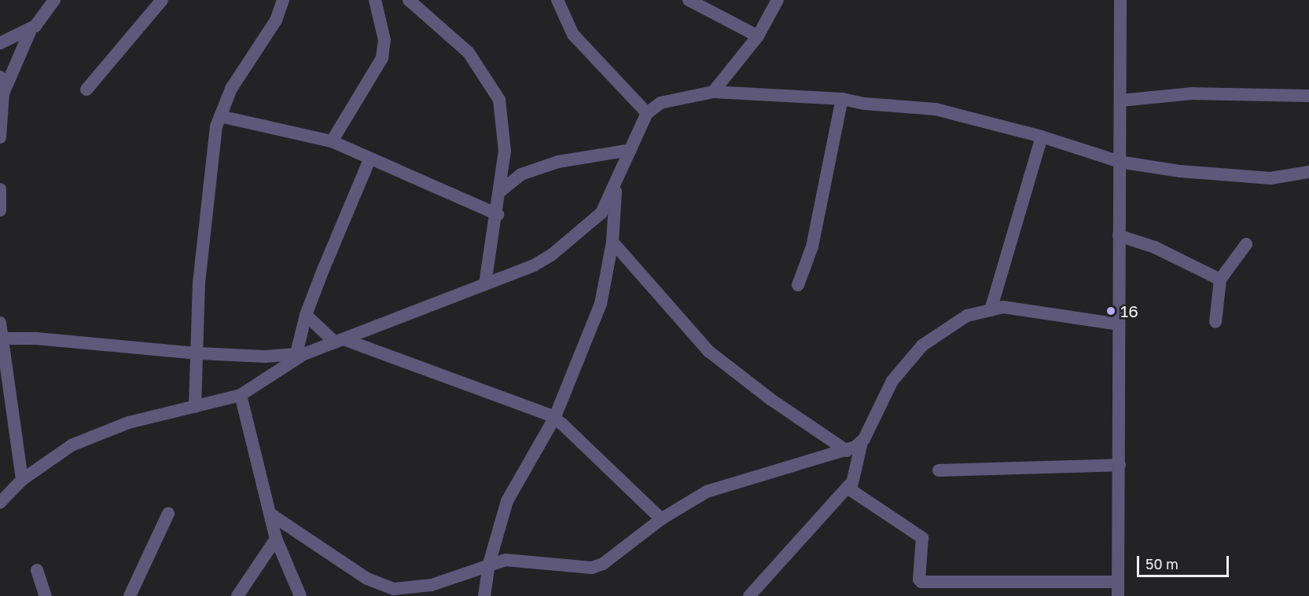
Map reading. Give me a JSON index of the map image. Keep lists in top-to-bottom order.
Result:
{
  "places": ["16"],
  "scale_bar": "50 m"
}
